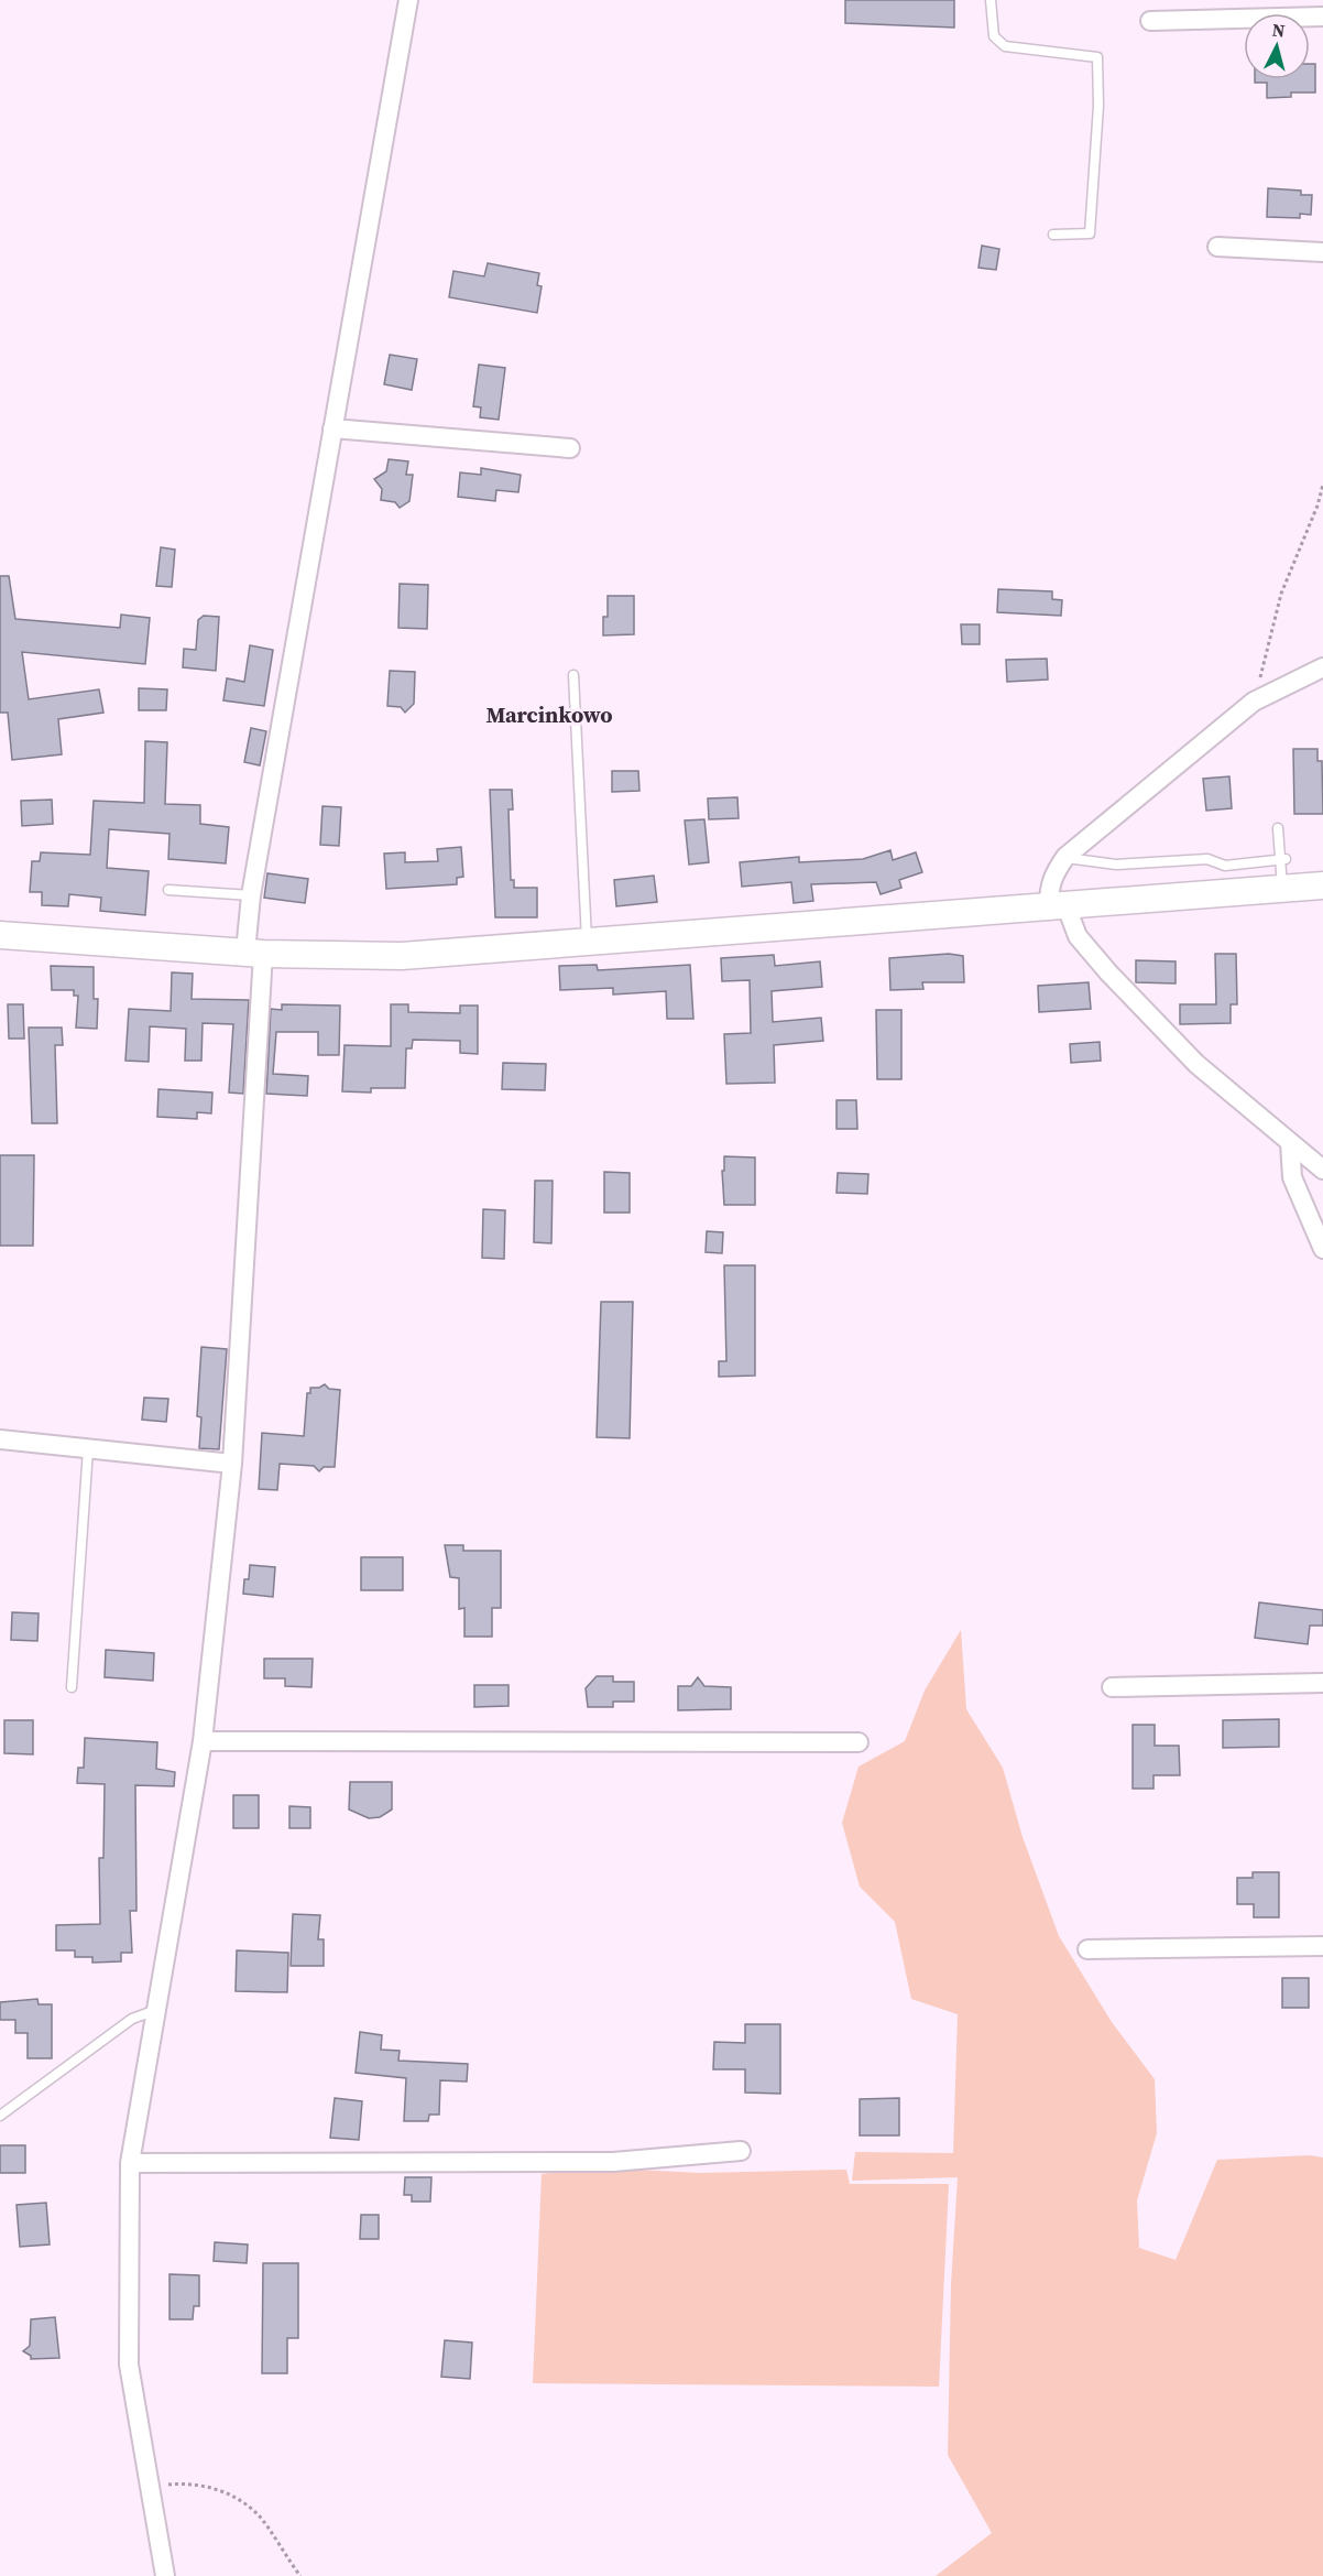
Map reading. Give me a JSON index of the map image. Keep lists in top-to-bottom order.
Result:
{
  "districts": ["Marcinkowo"],
  "north": "top"
}
